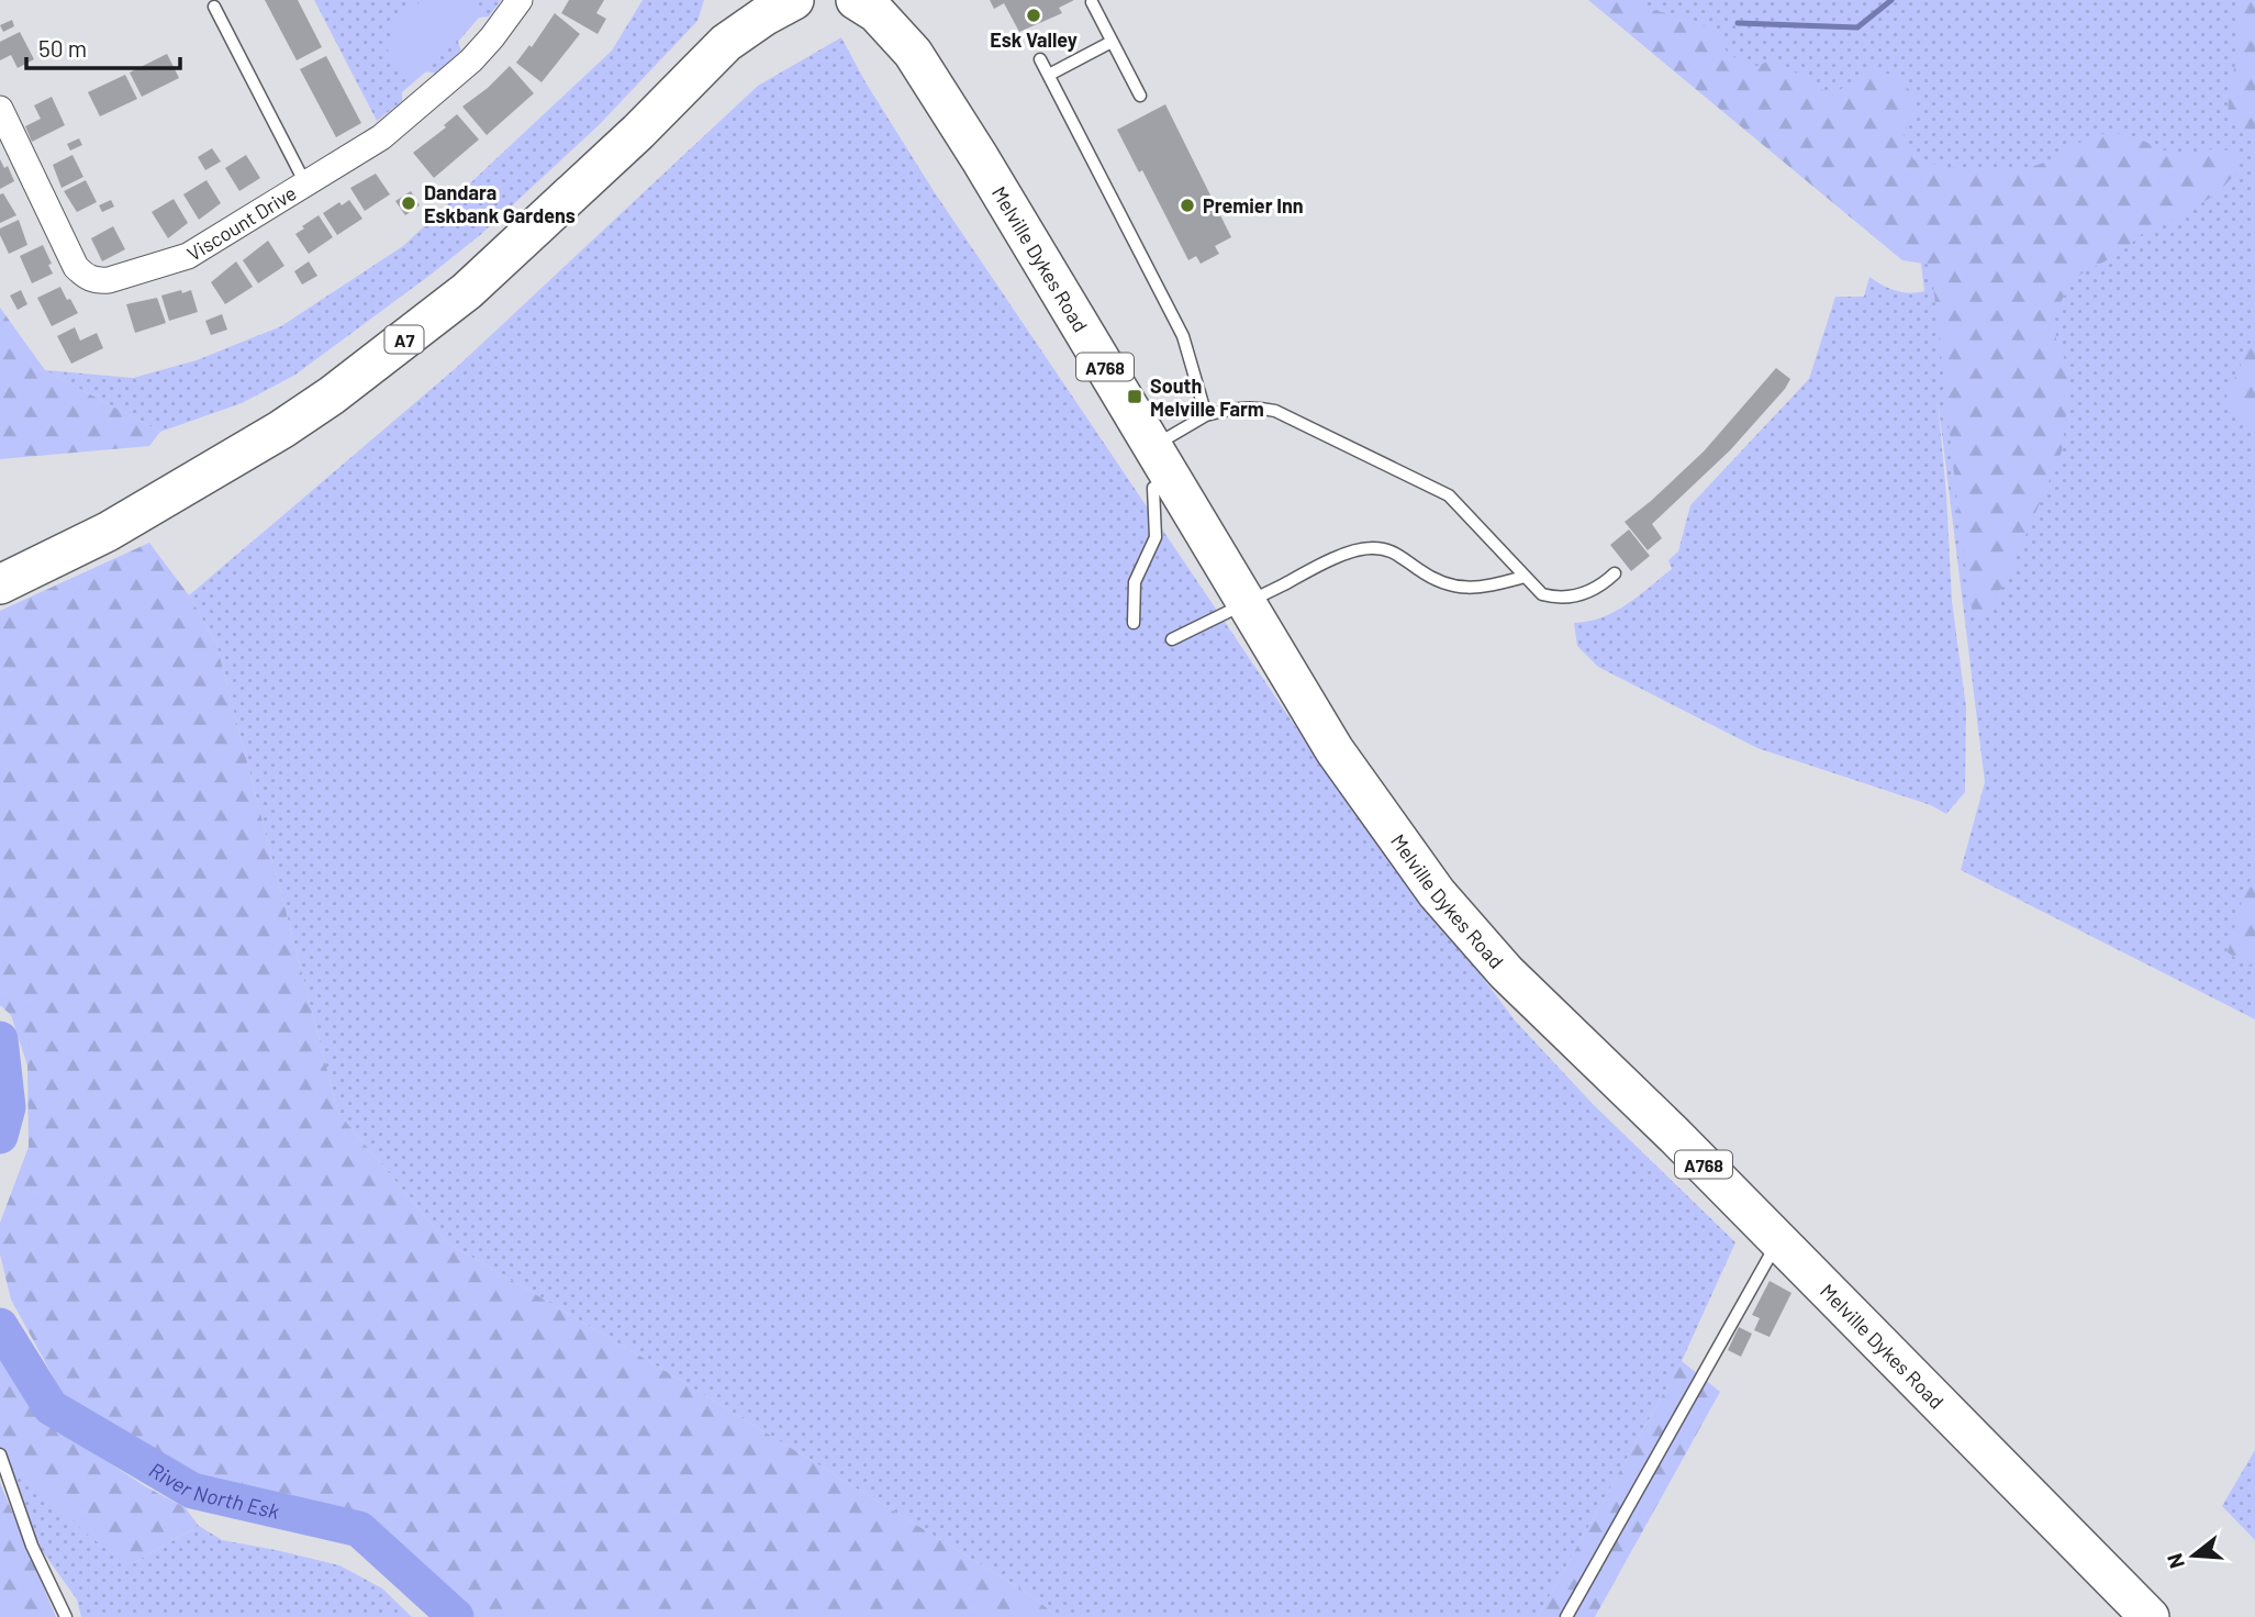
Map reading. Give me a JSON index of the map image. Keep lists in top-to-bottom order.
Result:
{
  "streets": {
    "main road": ["Melville Dykes Road", "A7", "A768"],
    "street": ["Viscount Drive"]
  },
  "water": ["River North Esk"],
  "places": {
    "other": ["Esk Valley", "Dandara Eskbank Gardens", "Premier Inn"],
    "transit": ["South Melville Farm"]
  },
  "scale_bar": "50 m",
  "north": "left"
}
